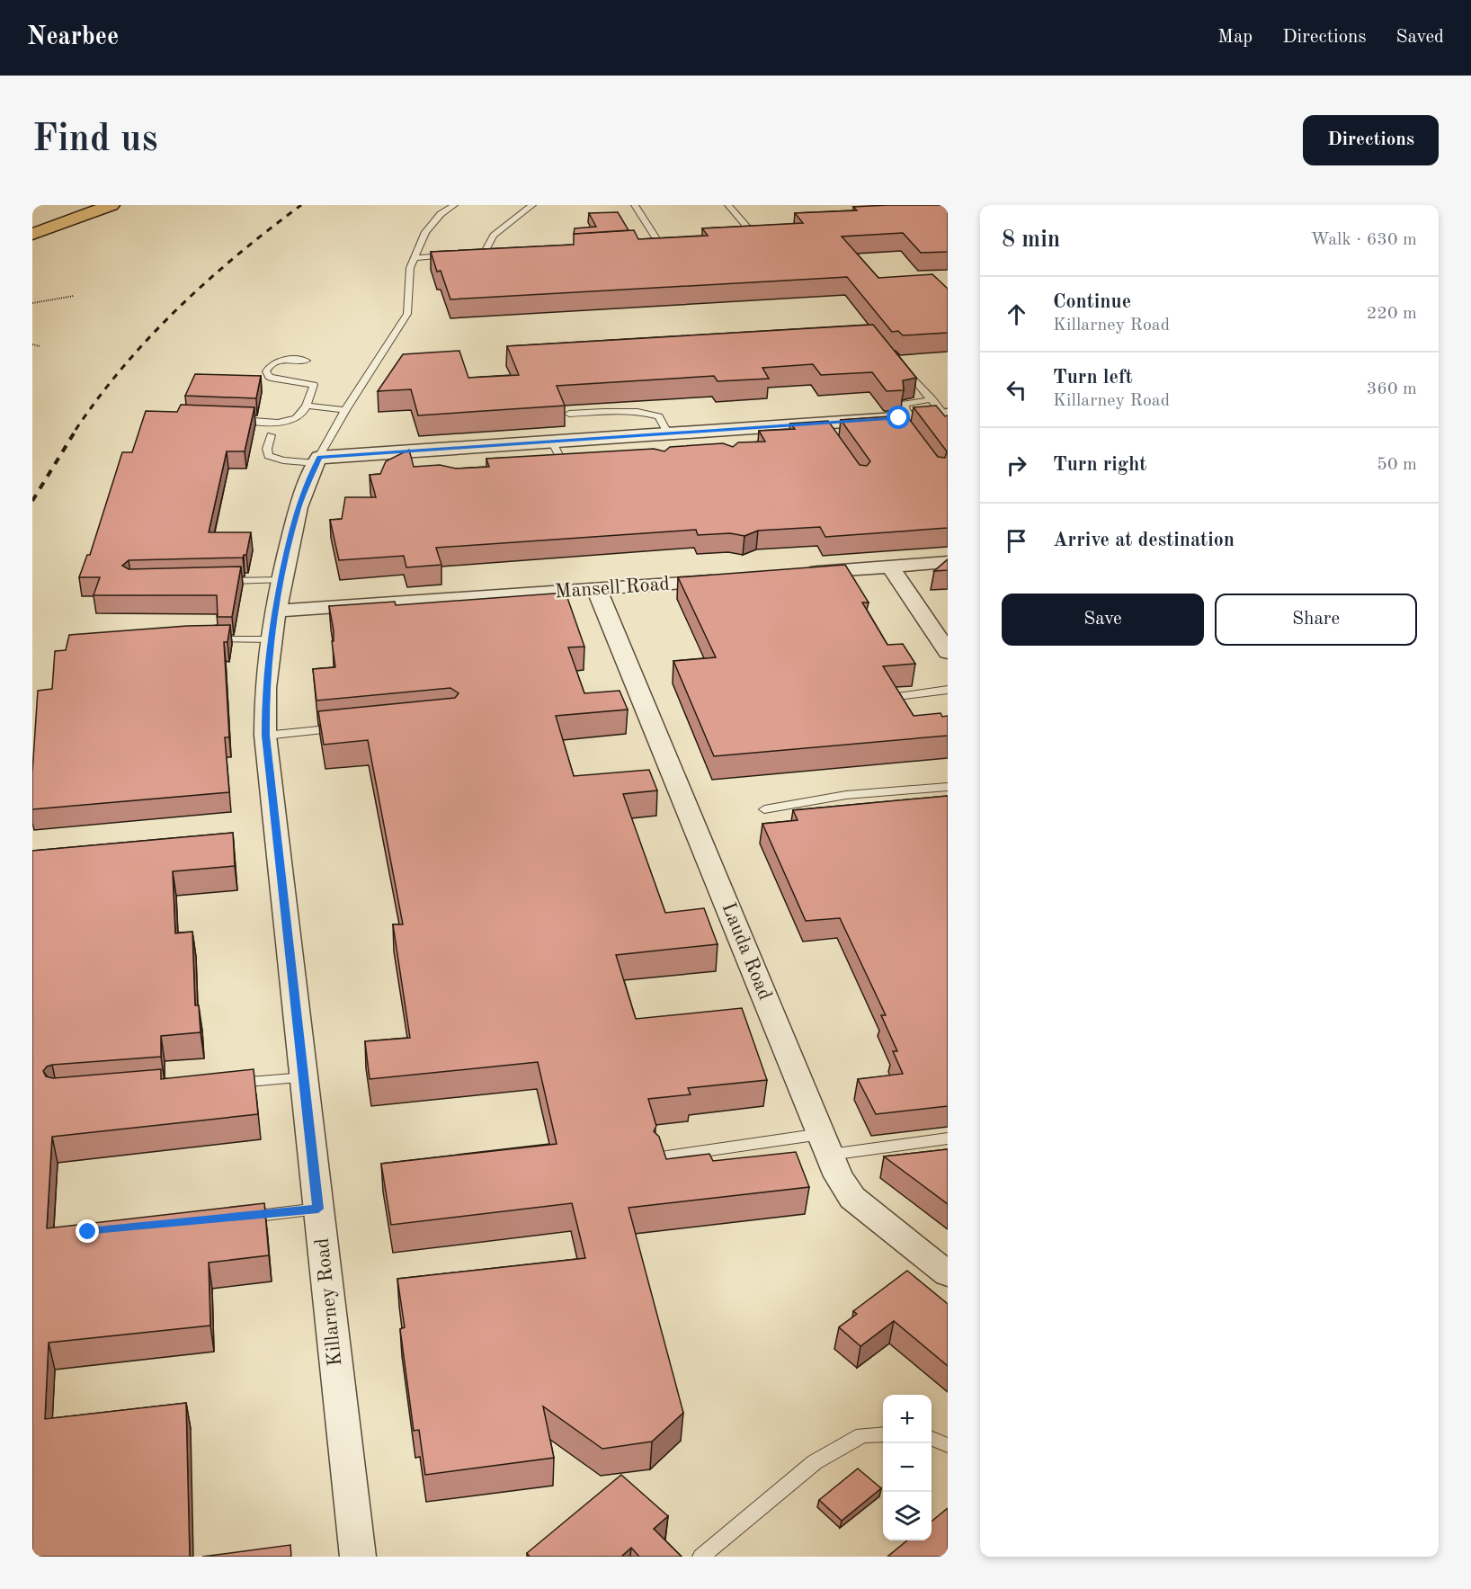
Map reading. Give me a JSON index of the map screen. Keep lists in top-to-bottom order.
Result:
{
  "streets": {
    "street": ["Mansell Road", "Lauda Road", "Killarney Road"]
  },
  "crossings": [
    ["Mansell Road", "Lauda Road"],
    ["Mansell Road", "Killarney Road"]
  ],
  "page": {
    "header": "Nearbee",
    "nav": ["Map", "Directions", "Saved"],
    "buttons": [
      "Directions",
      ["Save", "Share"]
    ],
    "title": "Find us",
    "heading": ["8 min", "Walk · 630 m"],
    "list": [
      ["Continue", "Killarney Road", "220 m"],
      ["Turn left", "Killarney Road", "360 m"],
      ["Turn right", "50 m"],
      "Arrive at destination"
    ],
    "map_buttons": ["+", "−"]
  }
}
